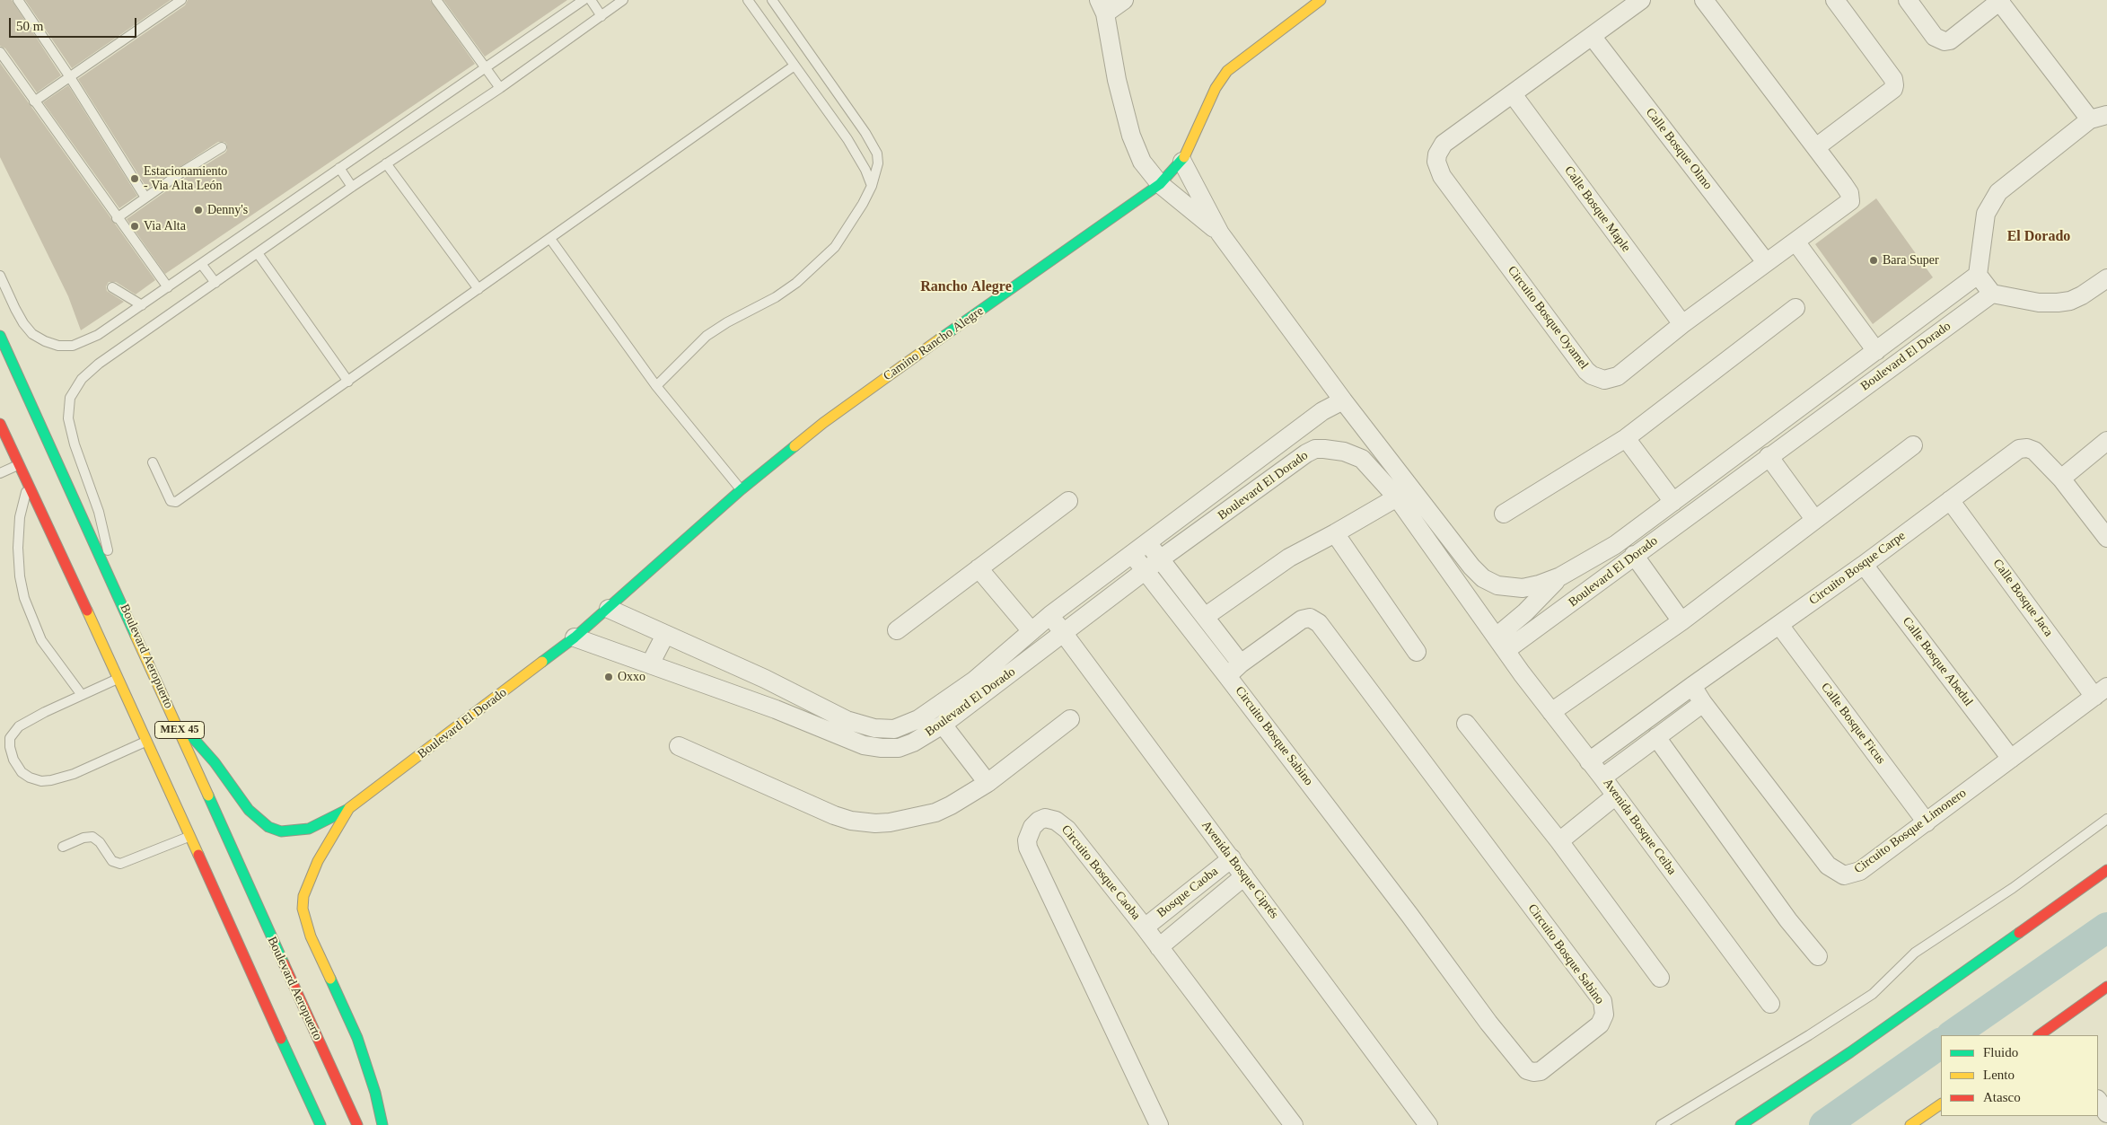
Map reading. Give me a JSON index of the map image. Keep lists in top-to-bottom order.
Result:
{
  "streets": {
    "main road": [
      "Camino Rancho Alegre",
      "Boulevard El Dorado",
      "Boulevard Aeropuerto",
      "MEX 45"
    ],
    "street": [
      "Calle Bosque Olmo",
      "Calle Bosque Maple",
      "Circuito Bosque Oyamel",
      "Circuito Bosque Carpe",
      "Calle Bosque Jaca",
      "Calle Bosque Abedul",
      "Calle Bosque Ficus",
      "Circuito Bosque Sabino",
      "Avenida Bosque Ceiba",
      "Circuito Bosque Limonero",
      "Avenida Bosque Ciprés",
      "Circuito Bosque Caoba",
      "Bosque Caoba"
    ]
  },
  "crossings": [
    ["Calle Bosque Olmo", "Circuito Bosque Oyamel"],
    ["Calle Bosque Maple", "Circuito Bosque Oyamel"],
    ["Camino Rancho Alegre", "Boulevard El Dorado"],
    ["Boulevard El Dorado", "Circuito Bosque Sabino"],
    ["Boulevard El Dorado", "Avenida Bosque Ceiba"],
    ["Boulevard El Dorado", "Avenida Bosque Ciprés"],
    ["Circuito Bosque Carpe", "Calle Bosque Jaca"],
    ["Circuito Bosque Carpe", "Calle Bosque Abedul"],
    ["Circuito Bosque Carpe", "Calle Bosque Ficus"],
    ["Circuito Bosque Carpe", "Avenida Bosque Ceiba"],
    ["Circuito Bosque Carpe", "Circuito Bosque Limonero"],
    ["Calle Bosque Jaca", "Circuito Bosque Limonero"],
    ["Calle Bosque Abedul", "Circuito Bosque Limonero"],
    ["Calle Bosque Ficus", "Circuito Bosque Limonero"],
    ["Avenida Bosque Ciprés", "Bosque Caoba"],
    ["Circuito Bosque Caoba", "Bosque Caoba"]
  ],
  "districts": ["El Dorado", "Rancho Alegre"],
  "places": [
    "Estacionamiento - Via Alta León",
    "Denny's",
    "Via Alta",
    "Bara Super",
    "Oxxo"
  ],
  "legend": ["Fluido", "Lento", "Atasco"],
  "scale_bar": "50 m"
}
